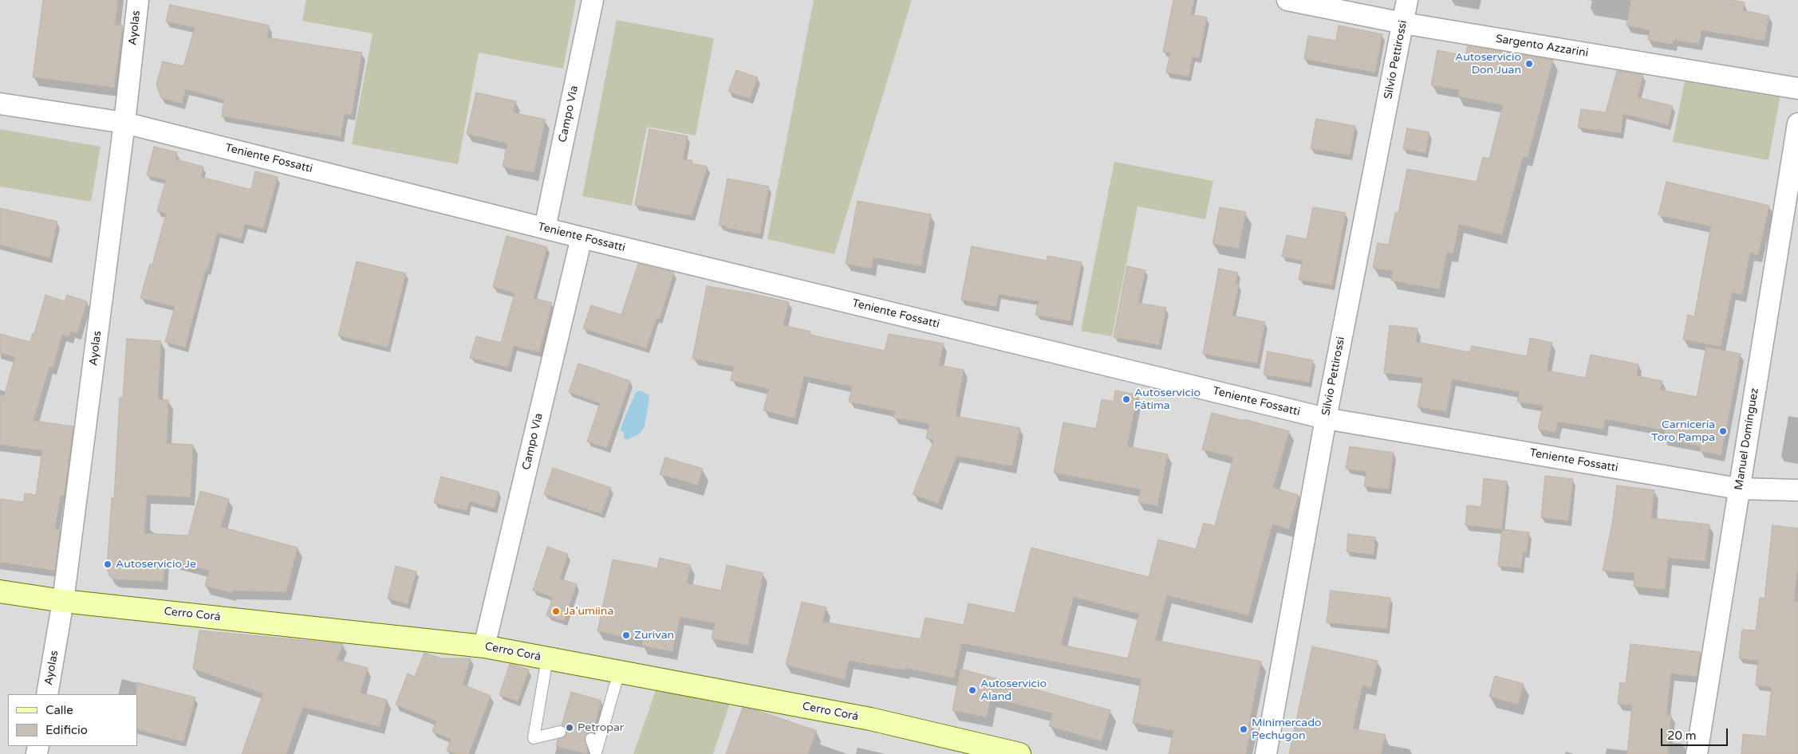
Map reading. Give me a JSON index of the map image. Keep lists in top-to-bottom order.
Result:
{
  "streets": {
    "street": [
      "Ayolas",
      "Sargento Azzarini",
      "Silvio Pettirossi",
      "Campo Vìa",
      "Teniente Fossatti",
      "Manuel Domínguez",
      "Cerro Corá"
    ]
  },
  "crossings": [
    ["Ayolas", "Teniente Fossatti"],
    ["Ayolas", "Cerro Corá"],
    ["Sargento Azzarini", "Silvio Pettirossi"],
    ["Silvio Pettirossi", "Teniente Fossatti"],
    ["Campo Vìa", "Teniente Fossatti"],
    ["Campo Vìa", "Cerro Corá"],
    ["Teniente Fossatti", "Manuel Domínguez"]
  ],
  "places": [
    "Autoservicio Don Juan",
    "Autoservicio Fátima",
    "Carnicería Toro Pampa",
    "Autoservicio Je",
    "Ja'umiina",
    "Zurivan",
    "Autoservicio Aland",
    "Petropar",
    "Minimercado Pechugon"
  ],
  "legend": ["Calle", "Edificio"],
  "scale_bar": "20 m"
}
